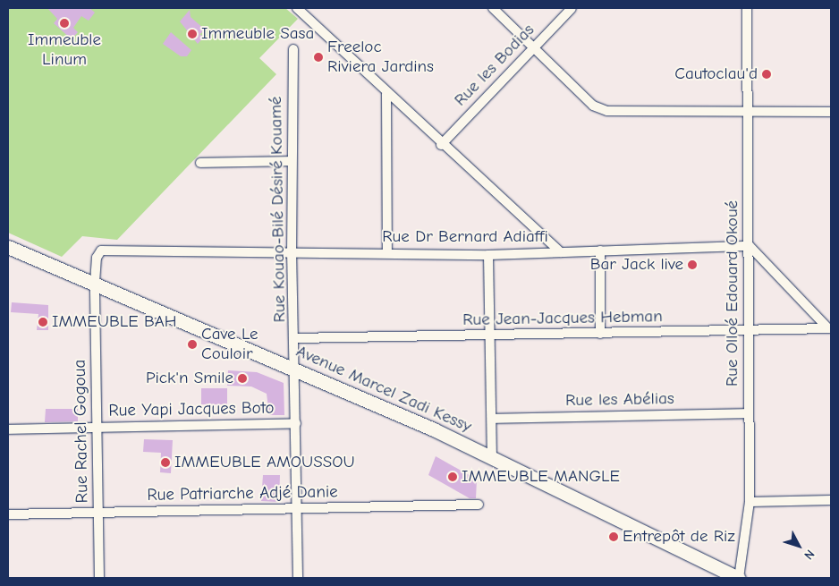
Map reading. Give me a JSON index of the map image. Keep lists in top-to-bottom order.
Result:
{
  "streets": {
    "street": [
      "Rue les Bodias",
      "Rue Kouao-Bilé Désiré Kouamé",
      "Rue Dr Bernard Adiaffi",
      "Rue Olloé Edouard Okoué",
      "Rue Jean-Jacques Hebman",
      "Avenue Marcel Zadi Kessy",
      "Rue les Abélias",
      "Rue Yapi Jacques Boto",
      "Rue Rachel Gogoua",
      "Rue Patriarche Adjé Danie"
    ]
  },
  "crossings": [
    ["Rue Kouao-Bilé Désiré Kouamé", "Rue Dr Bernard Adiaffi"],
    ["Rue Kouao-Bilé Désiré Kouamé", "Rue Jean-Jacques Hebman"],
    ["Rue Kouao-Bilé Désiré Kouamé", "Avenue Marcel Zadi Kessy"],
    ["Rue Kouao-Bilé Désiré Kouamé", "Rue Yapi Jacques Boto"],
    ["Rue Kouao-Bilé Désiré Kouamé", "Rue Patriarche Adjé Danie"],
    ["Rue Dr Bernard Adiaffi", "Rue Olloé Edouard Okoué"],
    ["Rue Dr Bernard Adiaffi", "Avenue Marcel Zadi Kessy"],
    ["Rue Dr Bernard Adiaffi", "Rue Rachel Gogoua"],
    ["Rue Olloé Edouard Okoué", "Rue Jean-Jacques Hebman"],
    ["Rue Olloé Edouard Okoué", "Avenue Marcel Zadi Kessy"],
    ["Rue Olloé Edouard Okoué", "Rue les Abélias"],
    ["Avenue Marcel Zadi Kessy", "Rue Rachel Gogoua"],
    ["Rue Yapi Jacques Boto", "Rue Rachel Gogoua"],
    ["Rue Rachel Gogoua", "Rue Patriarche Adjé Danie"]
  ],
  "places": [
    "Immeuble Linum",
    "Immeuble Sasa",
    "Freeloc Riviera Jardins",
    "Cautoclau'd",
    "Bar Jack live",
    "IMMEUBLE BAH",
    "Cave Le Couloir",
    "Pick'n Smile",
    "IMMEUBLE AMOUSSOU",
    "IMMEUBLE MANGLE",
    "Entrepôt de Riz"
  ],
  "north": "bottom right"
}
